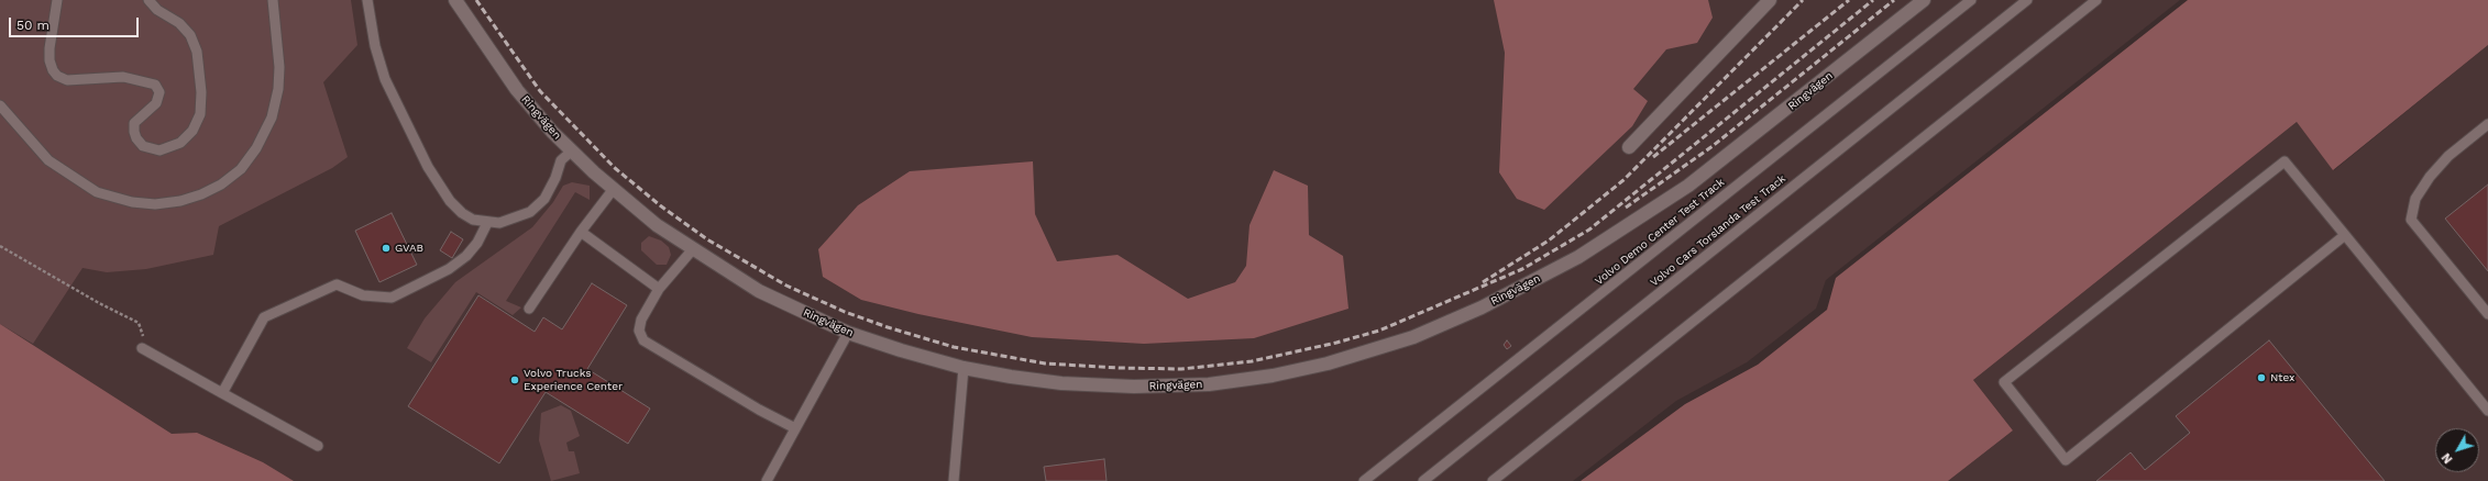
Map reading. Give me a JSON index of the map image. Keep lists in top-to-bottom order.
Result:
{
  "streets": {
    "street": ["Ringvägen"],
    "lane": ["Volvo Cars Torslanda Test Track", "Volvo Demo Center Test Track"]
  },
  "places": ["GVAB", "Ntex", "Volvo Trucks Experience Center"],
  "scale_bar": "50 m",
  "north": "bottom left"
}
